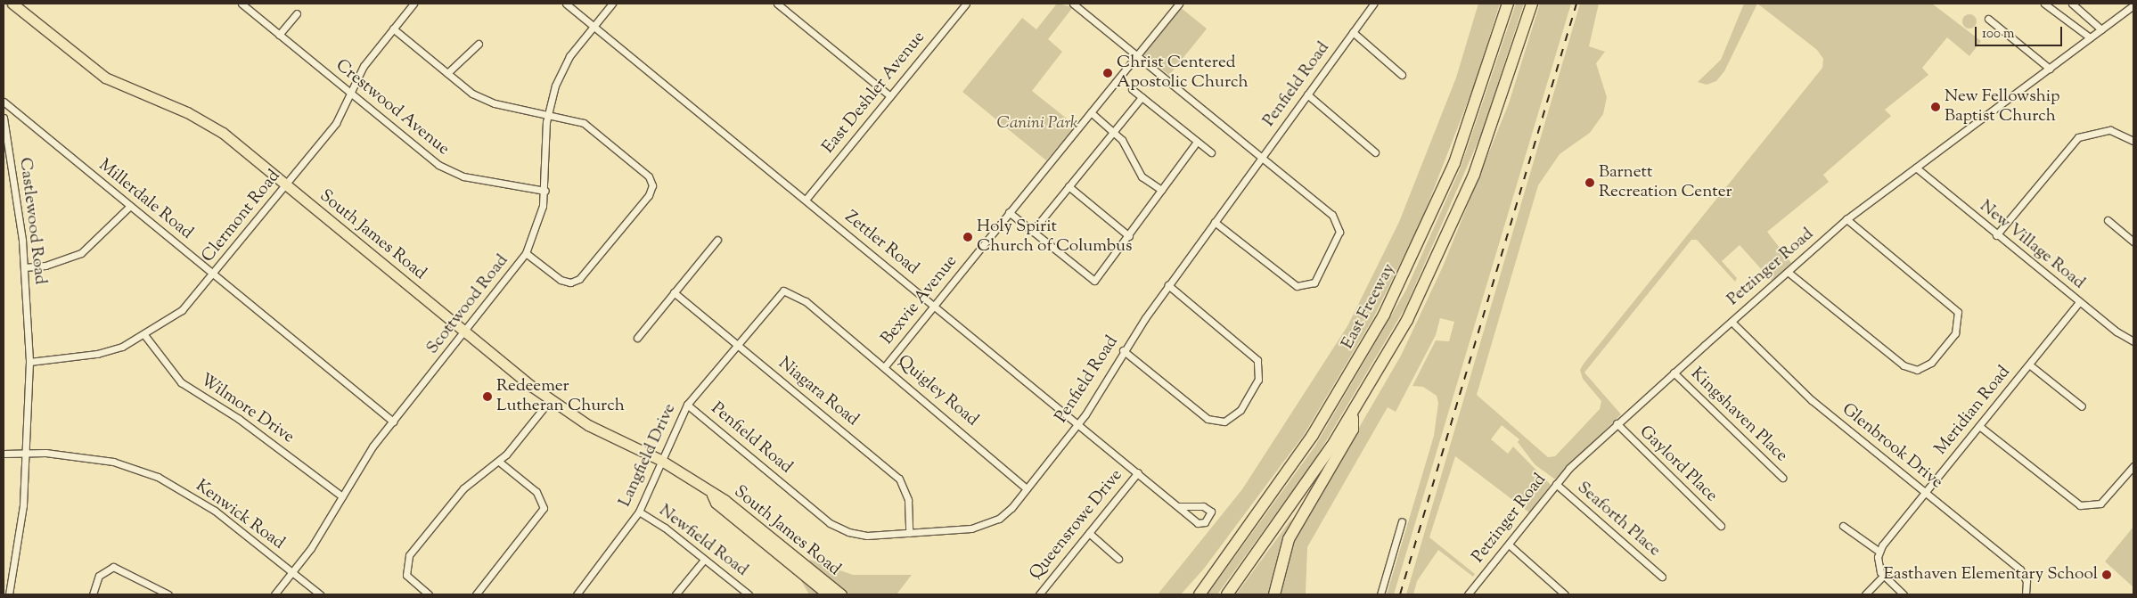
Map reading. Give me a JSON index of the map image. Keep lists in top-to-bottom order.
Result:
{
  "streets": {
    "highway": ["East Freeway"],
    "main road": ["South James Road"],
    "street": [
      "Penfield Road",
      "East Deshler Avenue",
      "Crestwood Avenue",
      "Millerdale Road",
      "Clermont Road",
      "Castlewood Road",
      "Zettler Road",
      "New Village Road",
      "Petzinger Road",
      "Bexvie Avenue",
      "Scottwood Road",
      "Quigley Road",
      "Niagara Road",
      "Wilmore Drive",
      "Meridian Road",
      "Kingshaven Place",
      "Glenbrook Drive",
      "Langfield Drive",
      "Gaylord Place",
      "Kenwick Road",
      "Seaforth Place",
      "Queensrowe Drive",
      "Newfield Road"
    ]
  },
  "crossings": [
    ["Penfield Road", "Zettler Road"],
    ["Penfield Road", "Quigley Road"],
    ["Penfield Road", "Niagara Road"],
    ["Penfield Road", "Langfield Drive"],
    ["East Deshler Avenue", "Zettler Road"],
    ["Crestwood Avenue", "Clermont Road"],
    ["Crestwood Avenue", "Scottwood Road"],
    ["Millerdale Road", "Clermont Road"],
    ["Millerdale Road", "Scottwood Road"],
    ["Clermont Road", "Castlewood Road"],
    ["Clermont Road", "South James Road"],
    ["Clermont Road", "Wilmore Drive"],
    ["Castlewood Road", "Kenwick Road"],
    ["South James Road", "Scottwood Road"],
    ["South James Road", "Langfield Drive"],
    ["Zettler Road", "Bexvie Avenue"],
    ["Zettler Road", "Scottwood Road"],
    ["Zettler Road", "Queensrowe Drive"],
    ["New Village Road", "Petzinger Road"],
    ["New Village Road", "Meridian Road"],
    ["Petzinger Road", "Kingshaven Place"],
    ["Petzinger Road", "Glenbrook Drive"],
    ["Petzinger Road", "Gaylord Place"],
    ["Petzinger Road", "Seaforth Place"],
    ["Bexvie Avenue", "Quigley Road"],
    ["Scottwood Road", "Wilmore Drive"],
    ["Scottwood Road", "Kenwick Road"],
    ["Quigley Road", "Langfield Drive"],
    ["Niagara Road", "Langfield Drive"],
    ["Meridian Road", "Glenbrook Drive"],
    ["Langfield Drive", "Newfield Road"]
  ],
  "parks": ["Canini Park"],
  "places": [
    "Christ Centered Apostolic Church",
    "New Fellowship Baptist Church",
    "Barnett Recreation Center",
    "Holy Spirit Church of Columbus",
    "Redeemer Lutheran Church",
    "Easthaven Elementary School"
  ],
  "scale_bar": "100 m"
}
